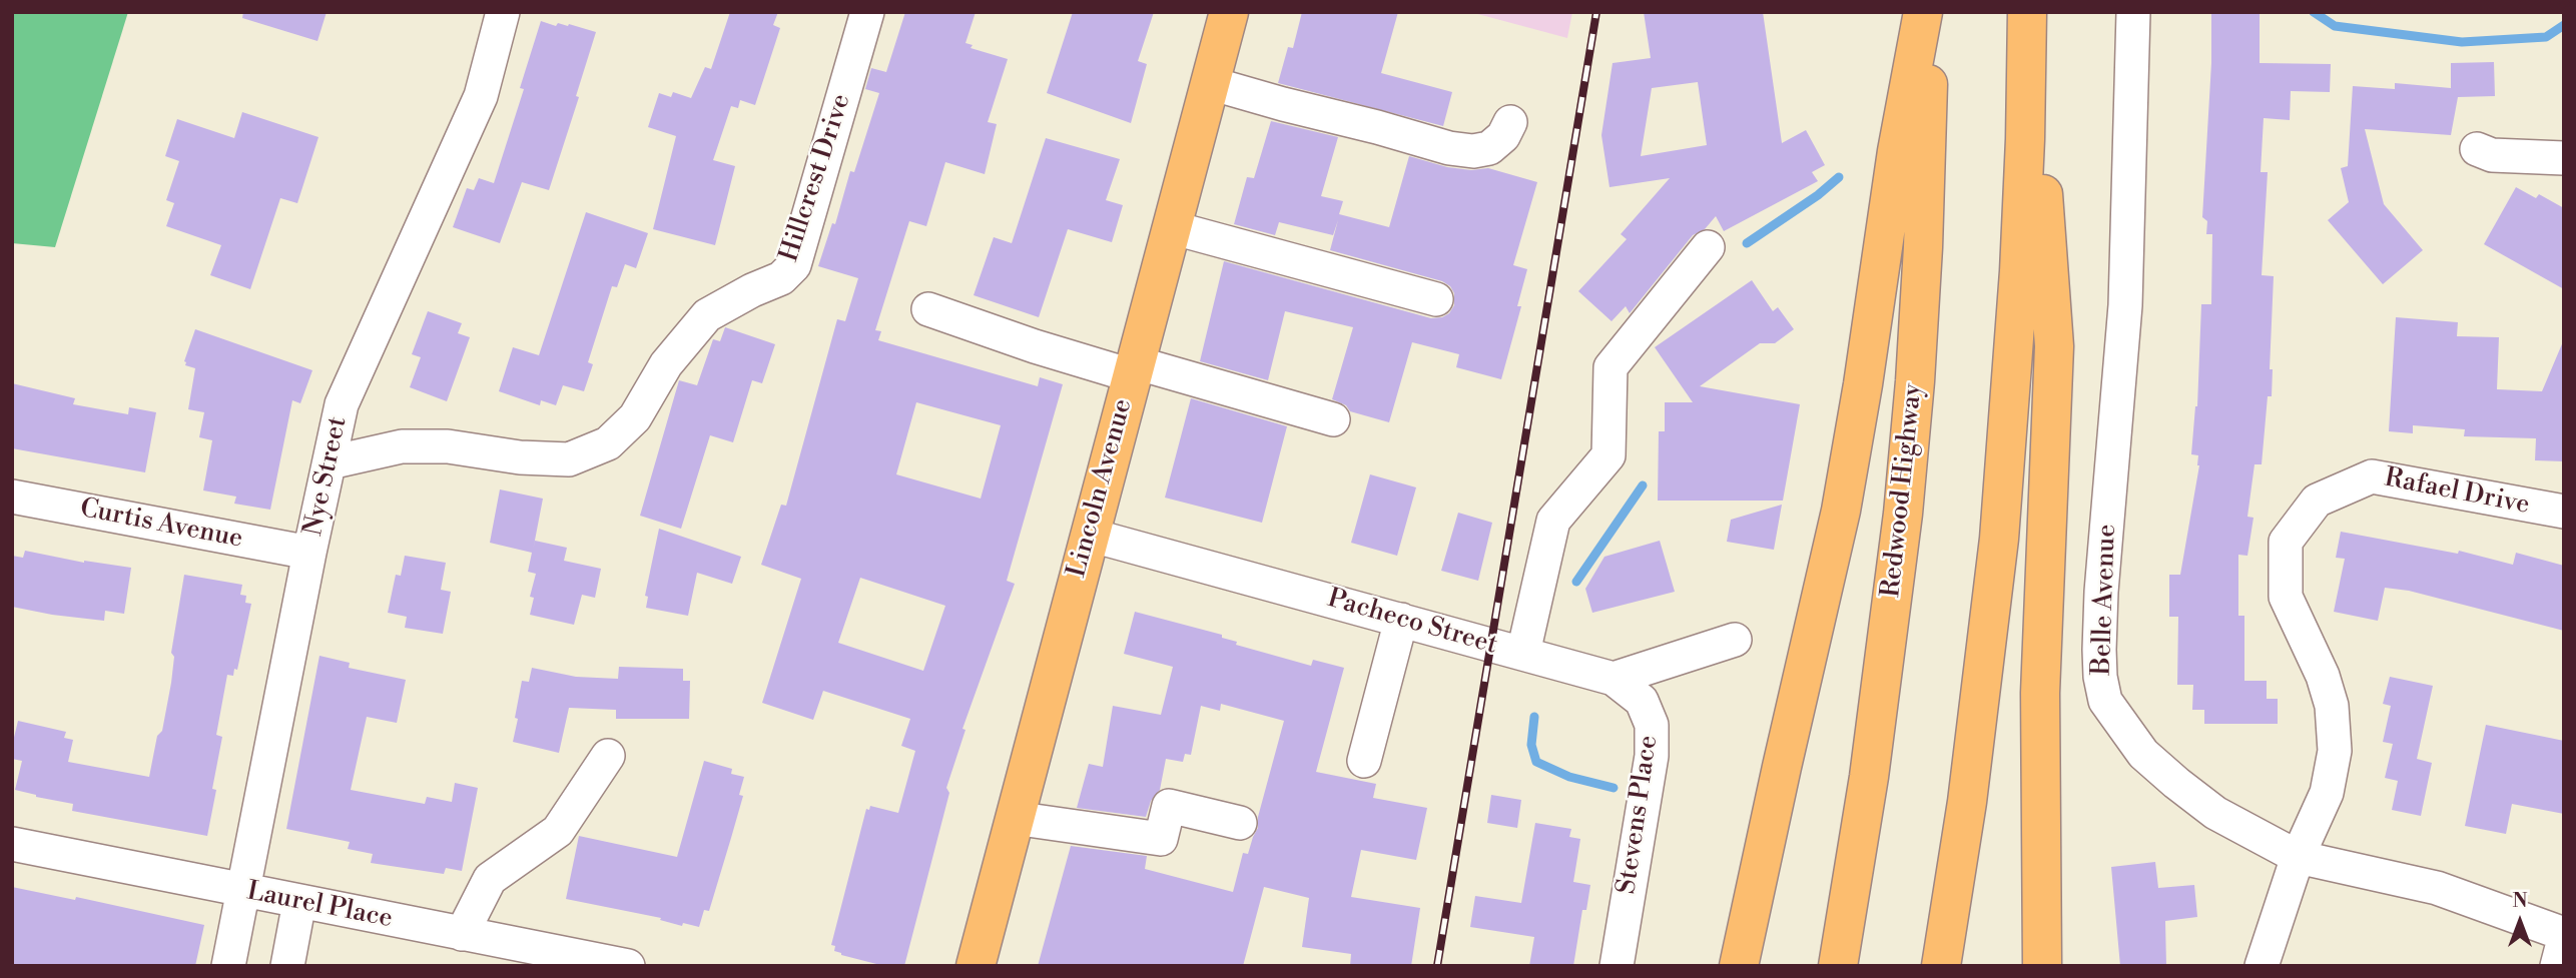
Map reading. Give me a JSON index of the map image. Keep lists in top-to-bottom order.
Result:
{
  "streets": {
    "main road": ["Lincoln Avenue", "Redwood Highway"],
    "street": [
      "Hillcrest Drive",
      "Nye Street",
      "Rafael Drive",
      "Curtis Avenue",
      "Belle Avenue",
      "Pacheco Street",
      "Stevens Place",
      "Laurel Place"
    ]
  },
  "crossings": [
    ["Hillcrest Drive", "Nye Street"],
    ["Nye Street", "Curtis Avenue"],
    ["Nye Street", "Laurel Place"],
    ["Lincoln Avenue", "Pacheco Street"],
    ["Rafael Drive", "Belle Avenue"],
    ["Pacheco Street", "Stevens Place"]
  ],
  "north": "top"
}
